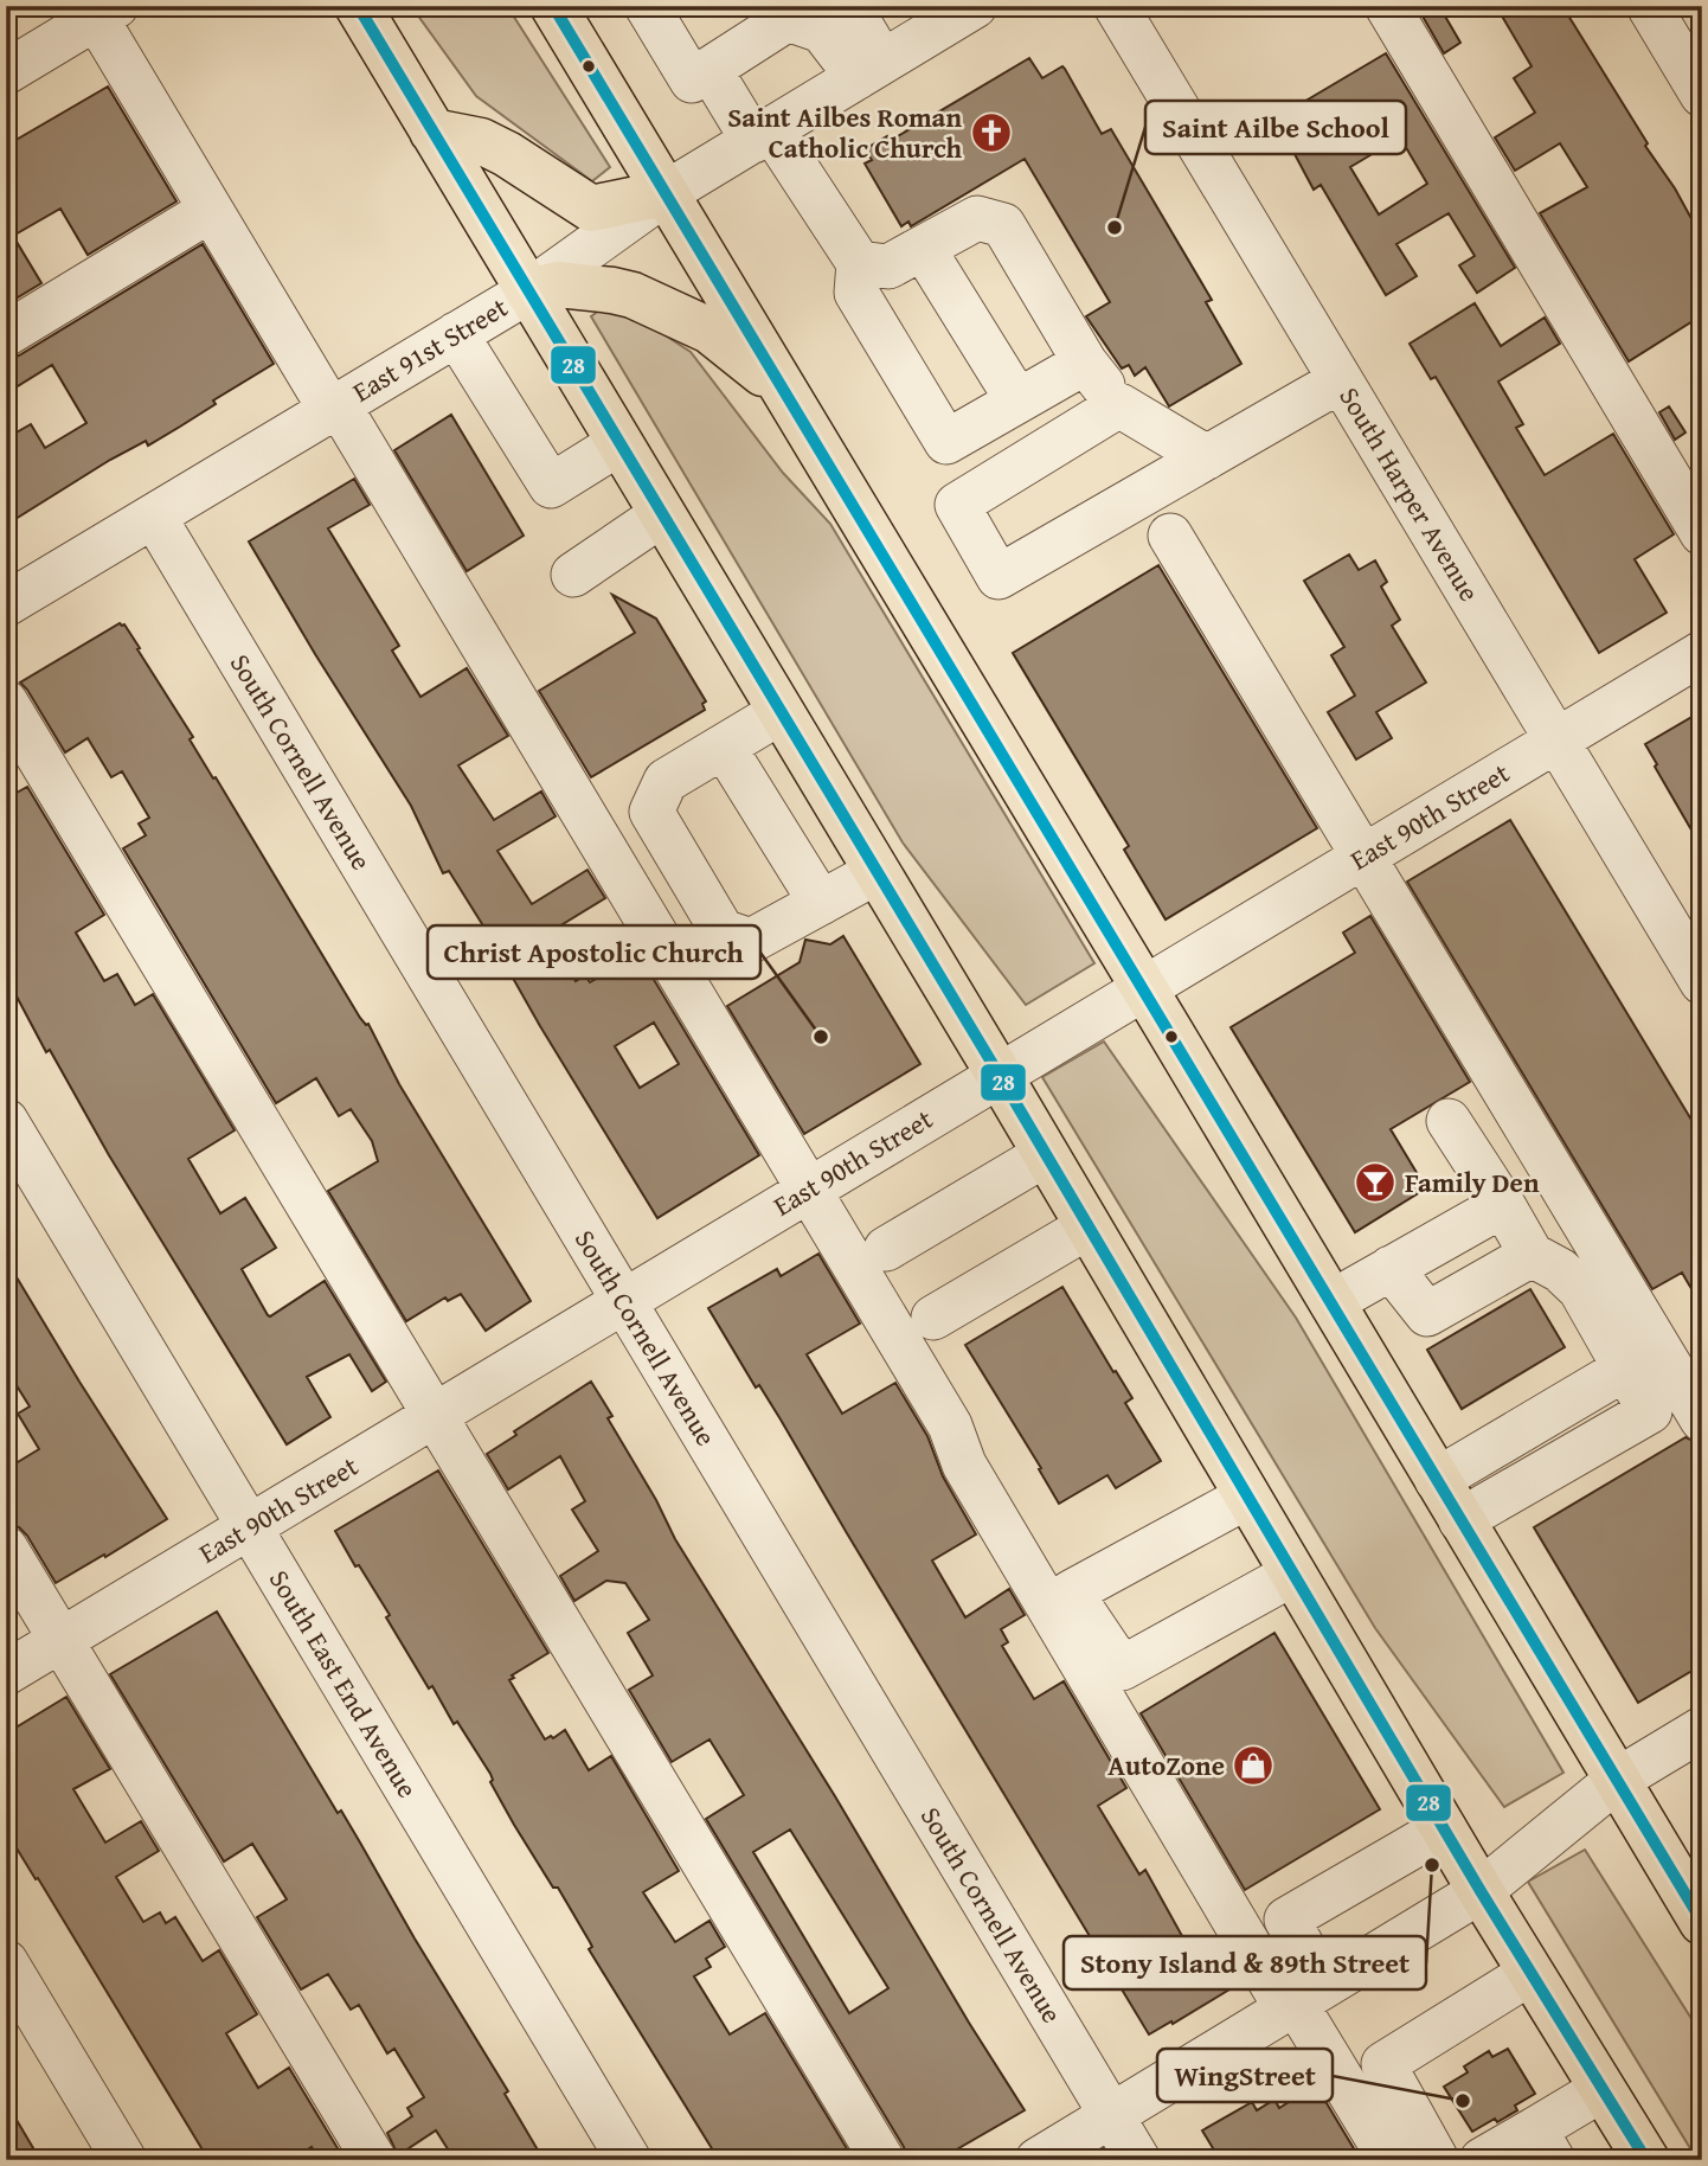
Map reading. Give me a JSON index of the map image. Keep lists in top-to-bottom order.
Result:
{
  "streets": {
    "street": [
      "East 91st Street",
      "South Harper Avenue",
      "South Cornell Avenue",
      "East 90th Street",
      "South East End Avenue"
    ]
  },
  "crossings": [
    ["East 91st Street", "South Cornell Avenue"],
    ["South Harper Avenue", "East 90th Street"],
    ["South Cornell Avenue", "East 90th Street"],
    ["East 90th Street", "South East End Avenue"]
  ],
  "places": {
    "church": ["Saint Ailbes Roman Catholic Church"],
    "other": [
      "Saint Ailbe School",
      "Christ Apostolic Church",
      "Stony Island & 89th Street",
      "WingStreet"
    ],
    "bar": ["Family Den"],
    "shop": ["AutoZone"]
  },
  "lines": ["transit line 28"]
}
